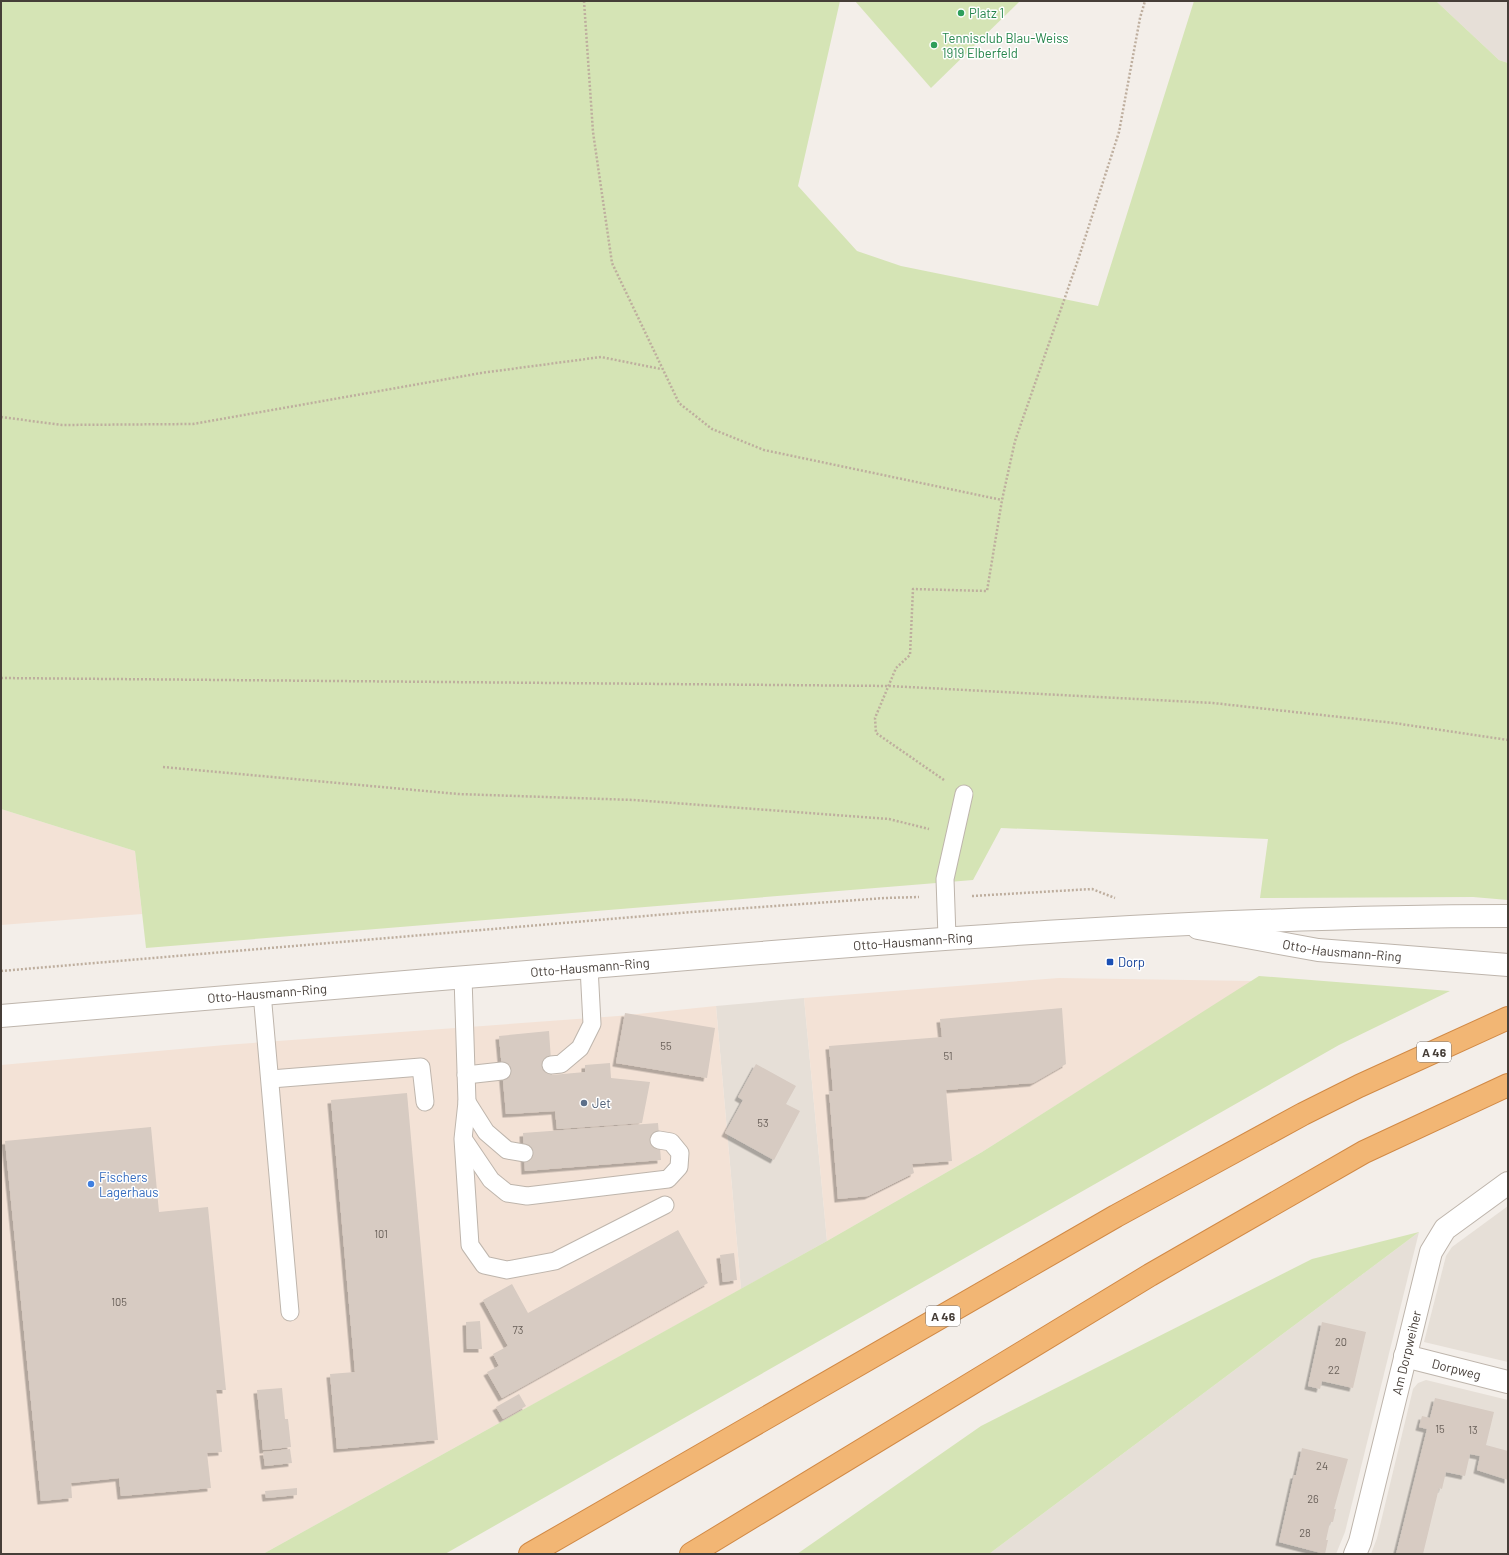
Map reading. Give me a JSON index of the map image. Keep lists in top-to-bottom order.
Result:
{
  "streets": {
    "highway": ["A 46"],
    "street": ["Otto-Hausmann-Ring", "Am Dorpweiher", "Dorpweg"]
  },
  "crossings": [
    ["Am Dorpweiher", "Dorpweg"]
  ],
  "places": {
    "other": [
      "Platz 1",
      "Tennisclub Blau-Weiss 1919 Elberfeld",
      "Jet",
      "Fischers Lagerhaus"
    ],
    "transit": ["Dorp"]
  },
  "house_numbers": [
    "55",
    "51",
    "53",
    "101",
    "105",
    "73",
    "20",
    "22",
    "15",
    "13",
    "24",
    "26",
    "28"
  ]
}
